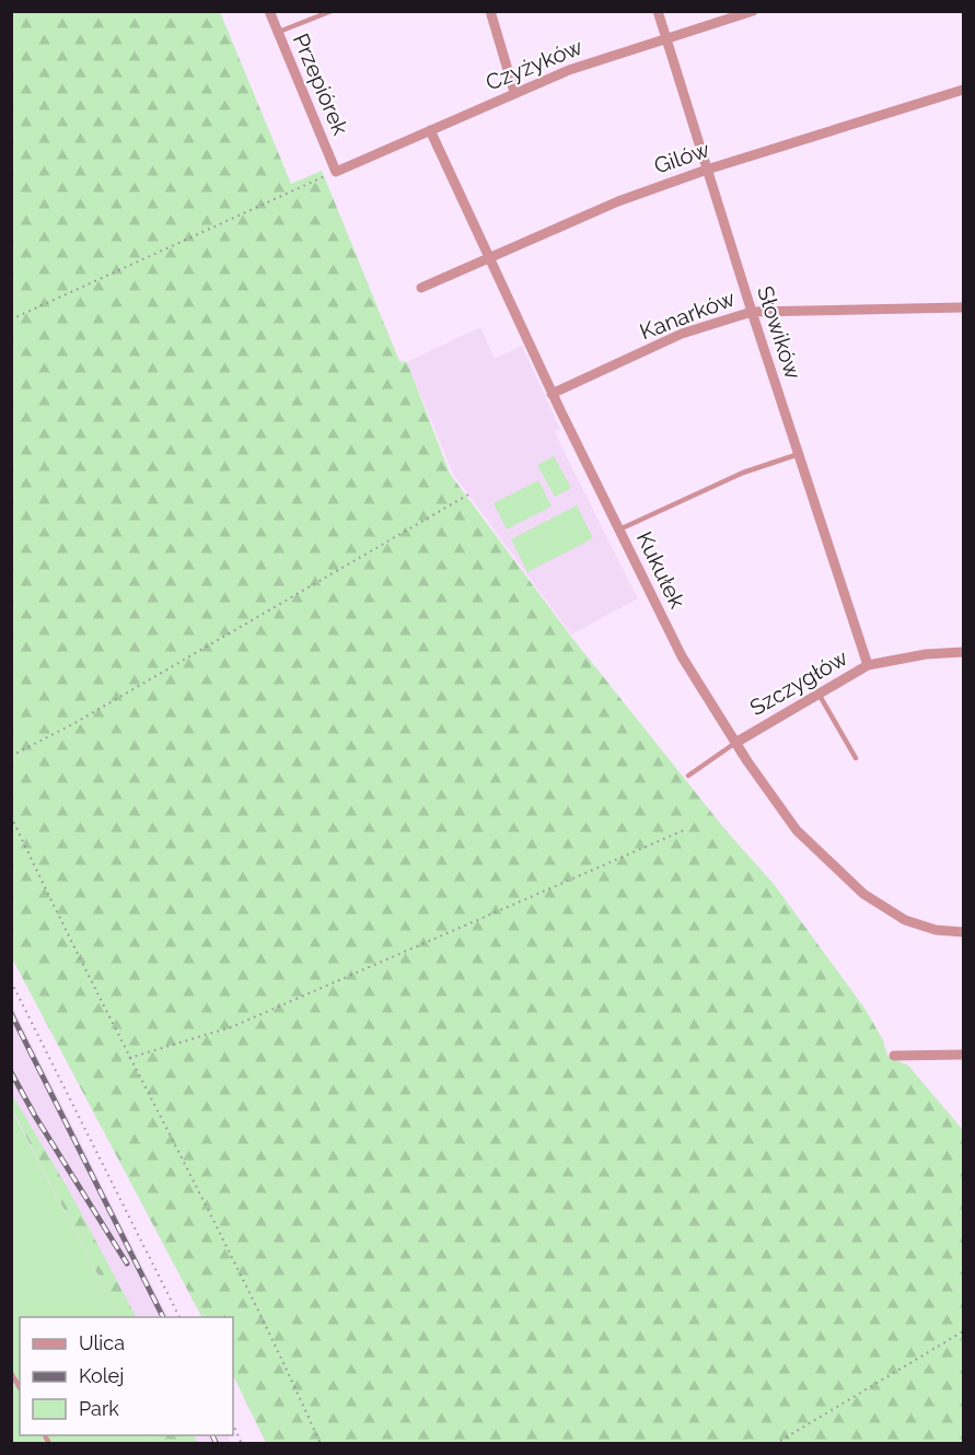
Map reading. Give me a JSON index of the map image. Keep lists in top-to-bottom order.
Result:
{
  "streets": {
    "street": [
      "Czyżyków",
      "Przepiórek",
      "Gilów",
      "Kanarków",
      "Słowików",
      "Kukułek",
      "Szczygłów"
    ]
  },
  "crossings": [
    ["Czyżyków", "Przepiórek"],
    ["Czyżyków", "Słowików"],
    ["Czyżyków", "Kukułek"],
    ["Gilów", "Słowików"],
    ["Gilów", "Kukułek"],
    ["Kanarków", "Słowików"],
    ["Kanarków", "Kukułek"],
    ["Słowików", "Szczygłów"],
    ["Kukułek", "Szczygłów"]
  ],
  "legend": ["Ulica", "Kolej", "Park"]
}
